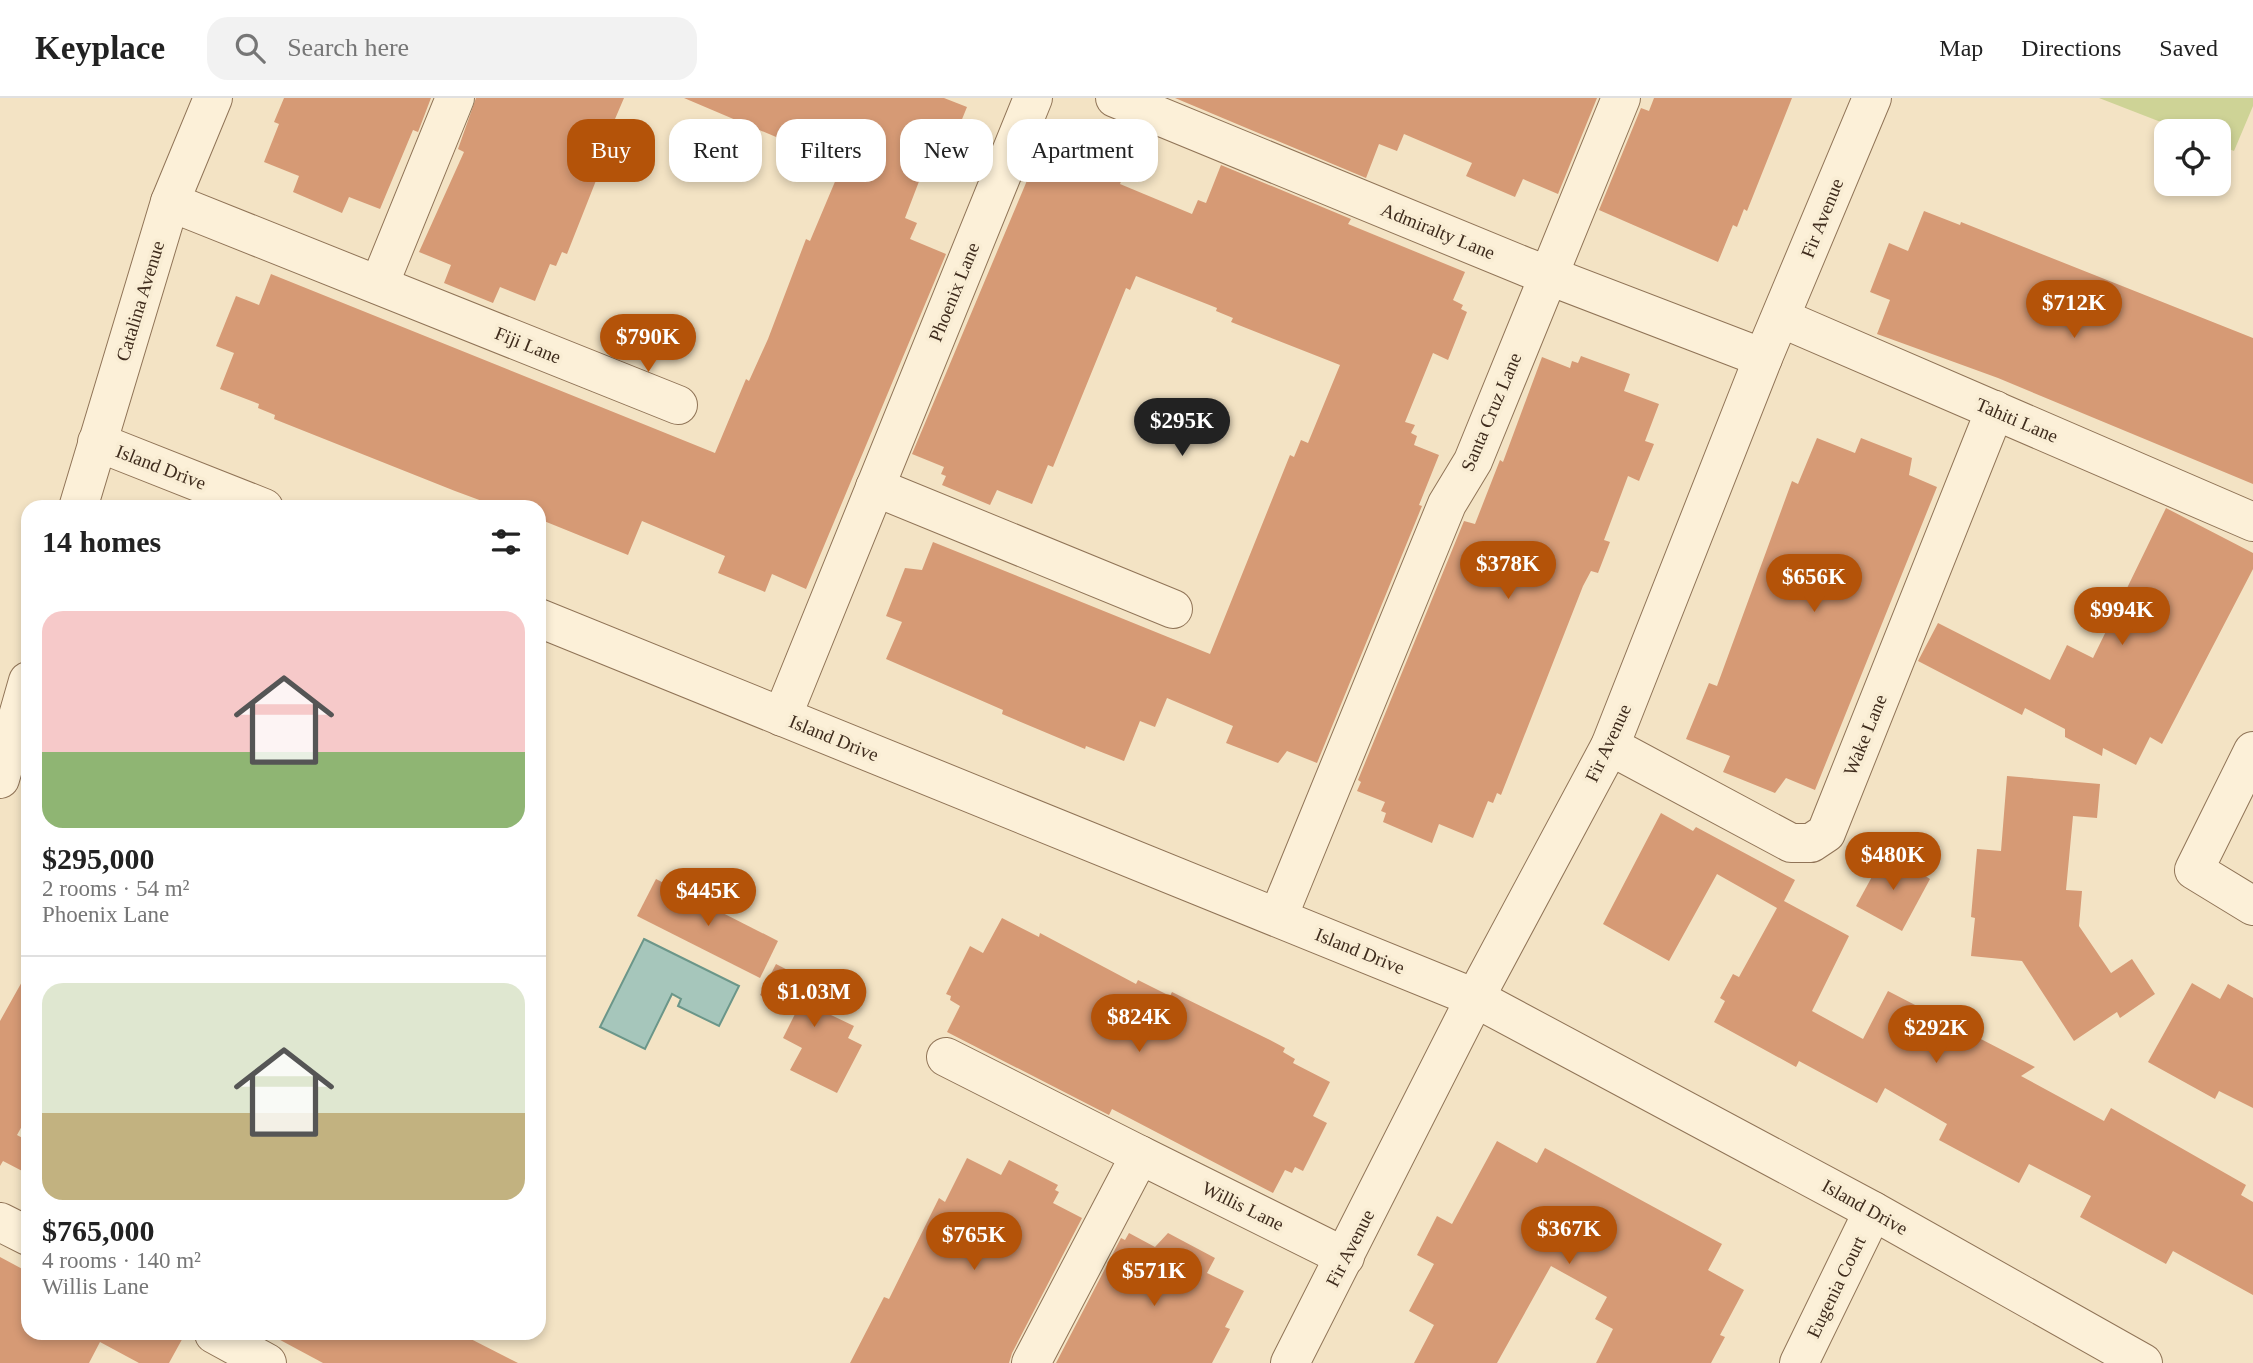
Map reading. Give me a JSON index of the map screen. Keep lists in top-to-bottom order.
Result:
{
  "streets": {
    "street": [
      "Fir Avenue",
      "Admiralty Lane",
      "Phoenix Lane",
      "Catalina Avenue",
      "Fiji Lane",
      "Santa Cruz Lane",
      "Tahiti Lane",
      "Island Drive",
      "Wake Lane",
      "Willis Lane",
      "Eugenia Court"
    ]
  },
  "crossings": [
    ["Fir Avenue", "Admiralty Lane"],
    ["Fir Avenue", "Tahiti Lane"],
    ["Fir Avenue", "Island Drive"],
    ["Fir Avenue", "Wake Lane"],
    ["Fir Avenue", "Willis Lane"],
    ["Admiralty Lane", "Santa Cruz Lane"],
    ["Phoenix Lane", "Island Drive"],
    ["Catalina Avenue", "Fiji Lane"],
    ["Catalina Avenue", "Island Drive"],
    ["Santa Cruz Lane", "Island Drive"],
    ["Tahiti Lane", "Wake Lane"],
    ["Island Drive", "Eugenia Court"]
  ],
  "page": {
    "header": "Keyplace",
    "search": "Search here",
    "nav": ["Map", "Directions", "Saved"],
    "chip": [
      "Buy",
      "Rent",
      "Filters",
      "New",
      "Apartment"
    ],
    "price": [
      "$712K",
      "$790K",
      "$295K",
      "$378K",
      "$656K",
      "$994K",
      "$480K",
      "$445K",
      "$1.03M",
      "$824K",
      "$292K",
      "$367K",
      "$765K",
      "$571K"
    ],
    "heading": "14 homes",
    "list": [
      {
        "name": "$295,000",
        "note": "2 rooms · 54 m² · Phoenix Lane"
      },
      {
        "name": "$765,000",
        "note": "4 rooms · 140 m² · Willis Lane"
      }
    ]
  }
}
